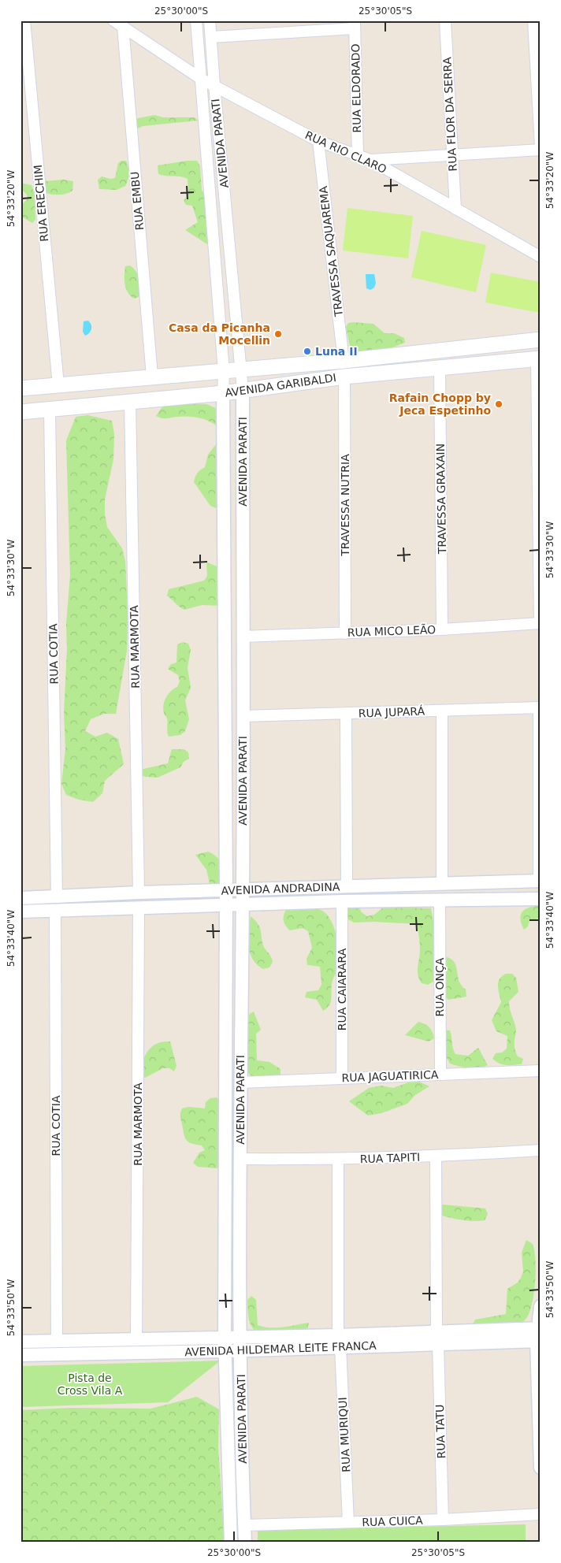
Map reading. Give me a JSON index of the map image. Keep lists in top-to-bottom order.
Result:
{
  "streets": {
    "main road": ["AVENIDA GARIBALDI"],
    "street": [
      "RUA ELDORADO",
      "RUA FLOR DA SERRA",
      "AVENIDA PARATI",
      "RUA RIO CLARO",
      "RUA EMBU",
      "RUA ERECHIM",
      "TRAVESSA SAQUAREMA",
      "TRAVESSA GRAXAIN",
      "TRAVESSA NUTRIA",
      "RUA MICO LEÃO",
      "RUA MARMOTA",
      "RUA COTIA",
      "RUA JUPARÁ",
      "AVENIDA ANDRADINA",
      "RUA ONÇA",
      "RUA CAIARARA",
      "RUA JAGUATIRICA",
      "RUA TAPITI",
      "AVENIDA HILDEMAR LEITE FRANCA",
      "RUA TATU",
      "RUA MURIQUI",
      "RUA CUICA"
    ]
  },
  "crossings": [
    ["RUA ELDORADO", "RUA RIO CLARO"],
    ["RUA FLOR DA SERRA", "RUA RIO CLARO"],
    ["AVENIDA PARATI", "RUA RIO CLARO"],
    ["AVENIDA PARATI", "AVENIDA GARIBALDI"],
    ["AVENIDA PARATI", "RUA MICO LEÃO"],
    ["AVENIDA PARATI", "RUA JUPARÁ"],
    ["AVENIDA PARATI", "AVENIDA ANDRADINA"],
    ["AVENIDA PARATI", "RUA JAGUATIRICA"],
    ["AVENIDA PARATI", "RUA TAPITI"],
    ["AVENIDA PARATI", "AVENIDA HILDEMAR LEITE FRANCA"],
    ["AVENIDA PARATI", "RUA CUICA"],
    ["RUA RIO CLARO", "RUA EMBU"],
    ["RUA RIO CLARO", "TRAVESSA SAQUAREMA"],
    ["RUA EMBU", "AVENIDA GARIBALDI"],
    ["RUA ERECHIM", "AVENIDA GARIBALDI"],
    ["TRAVESSA SAQUAREMA", "AVENIDA GARIBALDI"],
    ["AVENIDA GARIBALDI", "TRAVESSA GRAXAIN"],
    ["AVENIDA GARIBALDI", "TRAVESSA NUTRIA"],
    ["AVENIDA GARIBALDI", "RUA MARMOTA"],
    ["AVENIDA GARIBALDI", "RUA COTIA"],
    ["TRAVESSA GRAXAIN", "RUA MICO LEÃO"],
    ["TRAVESSA NUTRIA", "RUA MICO LEÃO"],
    ["RUA MARMOTA", "AVENIDA ANDRADINA"],
    ["RUA MARMOTA", "AVENIDA HILDEMAR LEITE FRANCA"],
    ["RUA COTIA", "AVENIDA ANDRADINA"],
    ["RUA COTIA", "AVENIDA HILDEMAR LEITE FRANCA"],
    ["AVENIDA ANDRADINA", "RUA ONÇA"],
    ["AVENIDA ANDRADINA", "RUA CAIARARA"],
    ["RUA ONÇA", "RUA JAGUATIRICA"],
    ["RUA CAIARARA", "RUA JAGUATIRICA"],
    ["RUA TAPITI", "RUA TATU"],
    ["RUA TAPITI", "RUA MURIQUI"],
    ["AVENIDA HILDEMAR LEITE FRANCA", "RUA TATU"],
    ["AVENIDA HILDEMAR LEITE FRANCA", "RUA MURIQUI"],
    ["RUA TATU", "RUA CUICA"],
    ["RUA MURIQUI", "RUA CUICA"]
  ],
  "parks": ["Pista de Cross Vila A"],
  "places": ["Casa da Picanha Mocellin", "Luna II", "Rafain Chopp by Jeca Espetinho"],
  "coordinates": [
    "25°30'00\"S",
    "25°30'05\"S",
    "54°33'20\"W",
    "54°33'30\"W",
    "54°33'40\"W",
    "54°33'50\"W"
  ]
}
